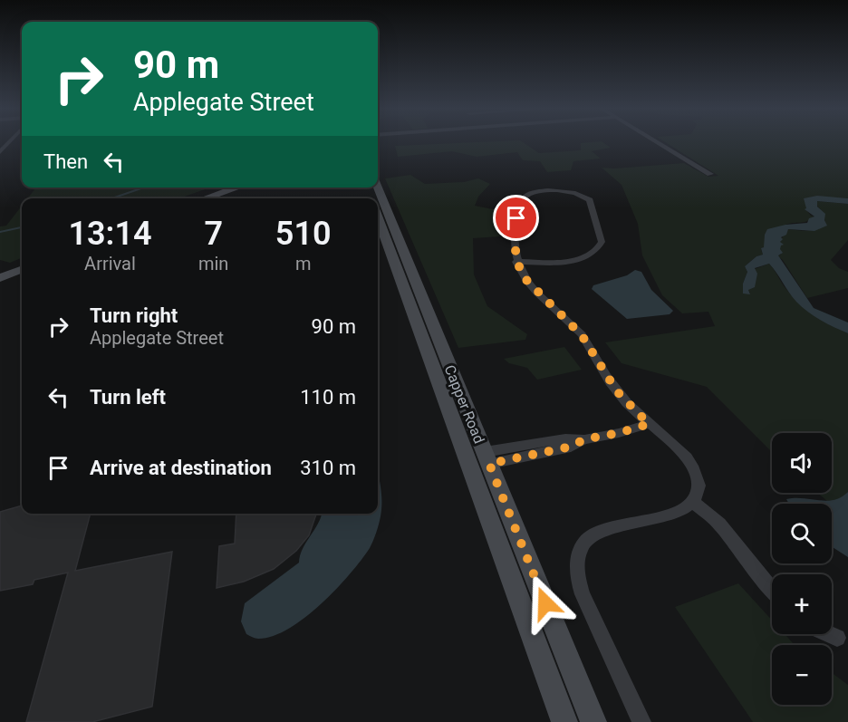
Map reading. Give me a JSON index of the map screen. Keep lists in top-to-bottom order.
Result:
{
  "streets": {
    "street": ["Capper Road"]
  },
  "page": {
    "turn": ["90 m", "Applegate Street"],
    "then": "Then",
    "eta": [
      "13:14",
      "Arrival",
      "7",
      "min",
      "510",
      "m"
    ],
    "list": [
      {
        "name": "Turn right",
        "note": "Applegate Street",
        "value": "90 m"
      },
      {
        "name": "Turn left",
        "value": "110 m"
      },
      {
        "name": "Arrive at destination",
        "value": "310 m"
      }
    ],
    "map_buttons": ["+", "−"]
  }
}
